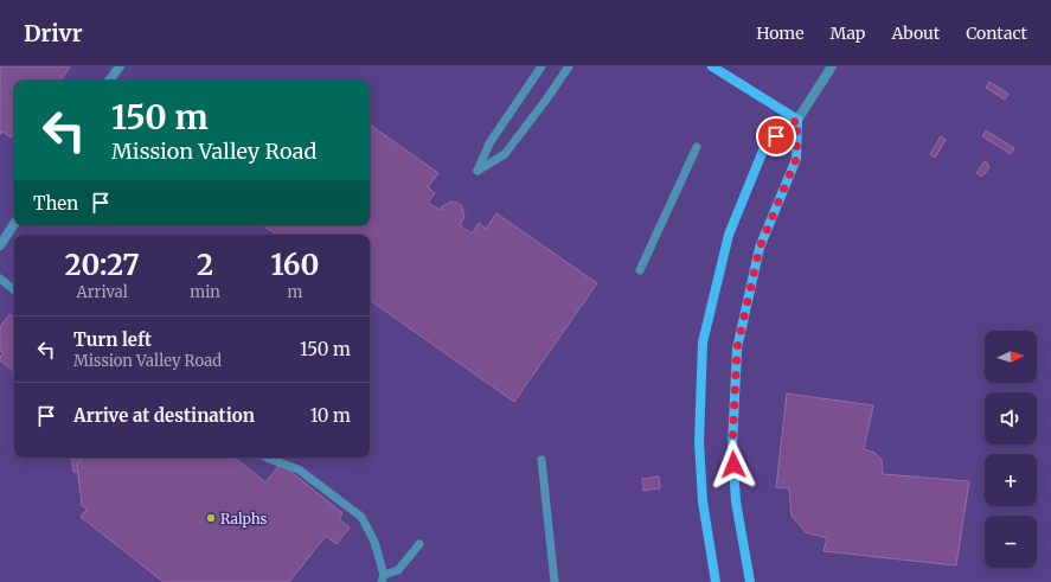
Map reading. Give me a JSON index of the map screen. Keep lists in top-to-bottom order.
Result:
{
  "places": ["Ralphs"],
  "north": "right",
  "page": {
    "header": "Drivr",
    "nav": [
      "Home",
      "Map",
      "About",
      "Contact"
    ],
    "turn": ["150 m", "Mission Valley Road"],
    "then": "Then",
    "eta": [
      "20:27",
      "Arrival",
      "2",
      "min",
      "160",
      "m"
    ],
    "list": [
      {
        "name": "Turn left",
        "note": "Mission Valley Road",
        "value": "150 m"
      },
      {
        "name": "Arrive at destination",
        "value": "10 m"
      }
    ],
    "map_buttons": ["+", "−"]
  }
}
